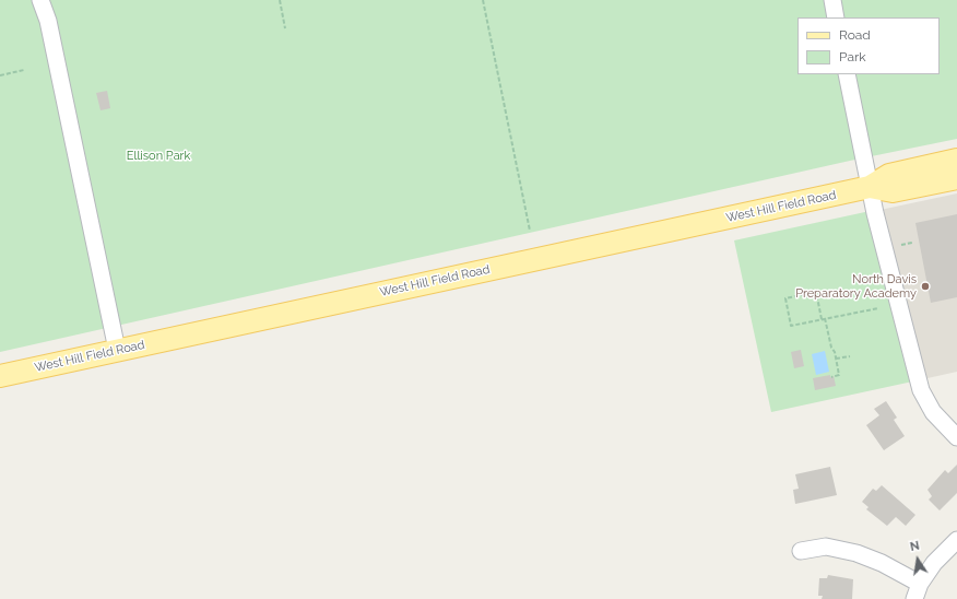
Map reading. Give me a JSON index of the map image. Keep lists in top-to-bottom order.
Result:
{
  "streets": {
    "main road": ["West Hill Field Road"]
  },
  "parks": ["Ellison Park"],
  "places": ["North Davis Preparatory Academy"],
  "legend": ["Road", "Park"],
  "north": "top"
}
